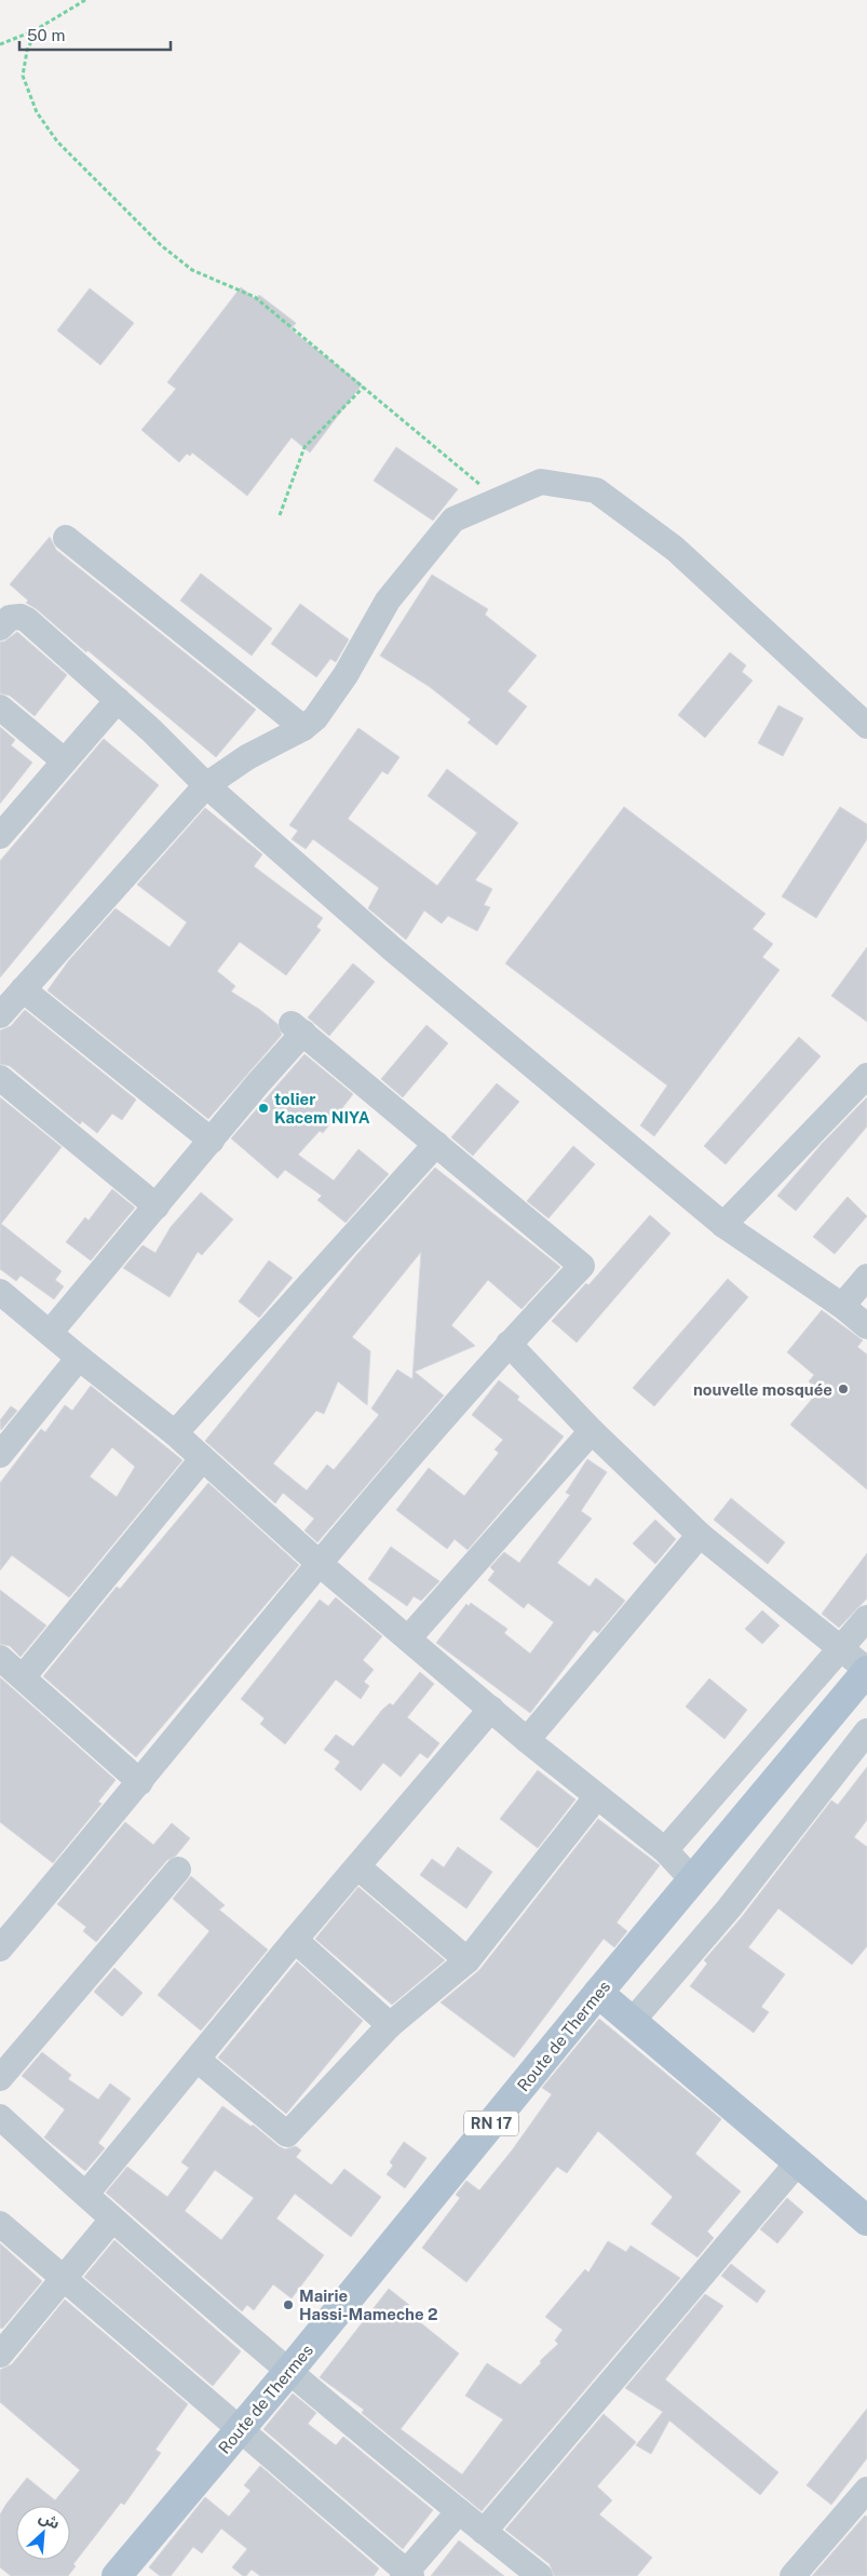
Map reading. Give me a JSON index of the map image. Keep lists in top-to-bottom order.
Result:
{
  "streets": {
    "main road": ["Route de Thermes", "RN 17"]
  },
  "places": ["tolier Kacem NIYA", "nouvelle mosquée", "Mairie Hassi-Mameche 2"],
  "scale_bar": "50 m",
  "north": "top right"
}
